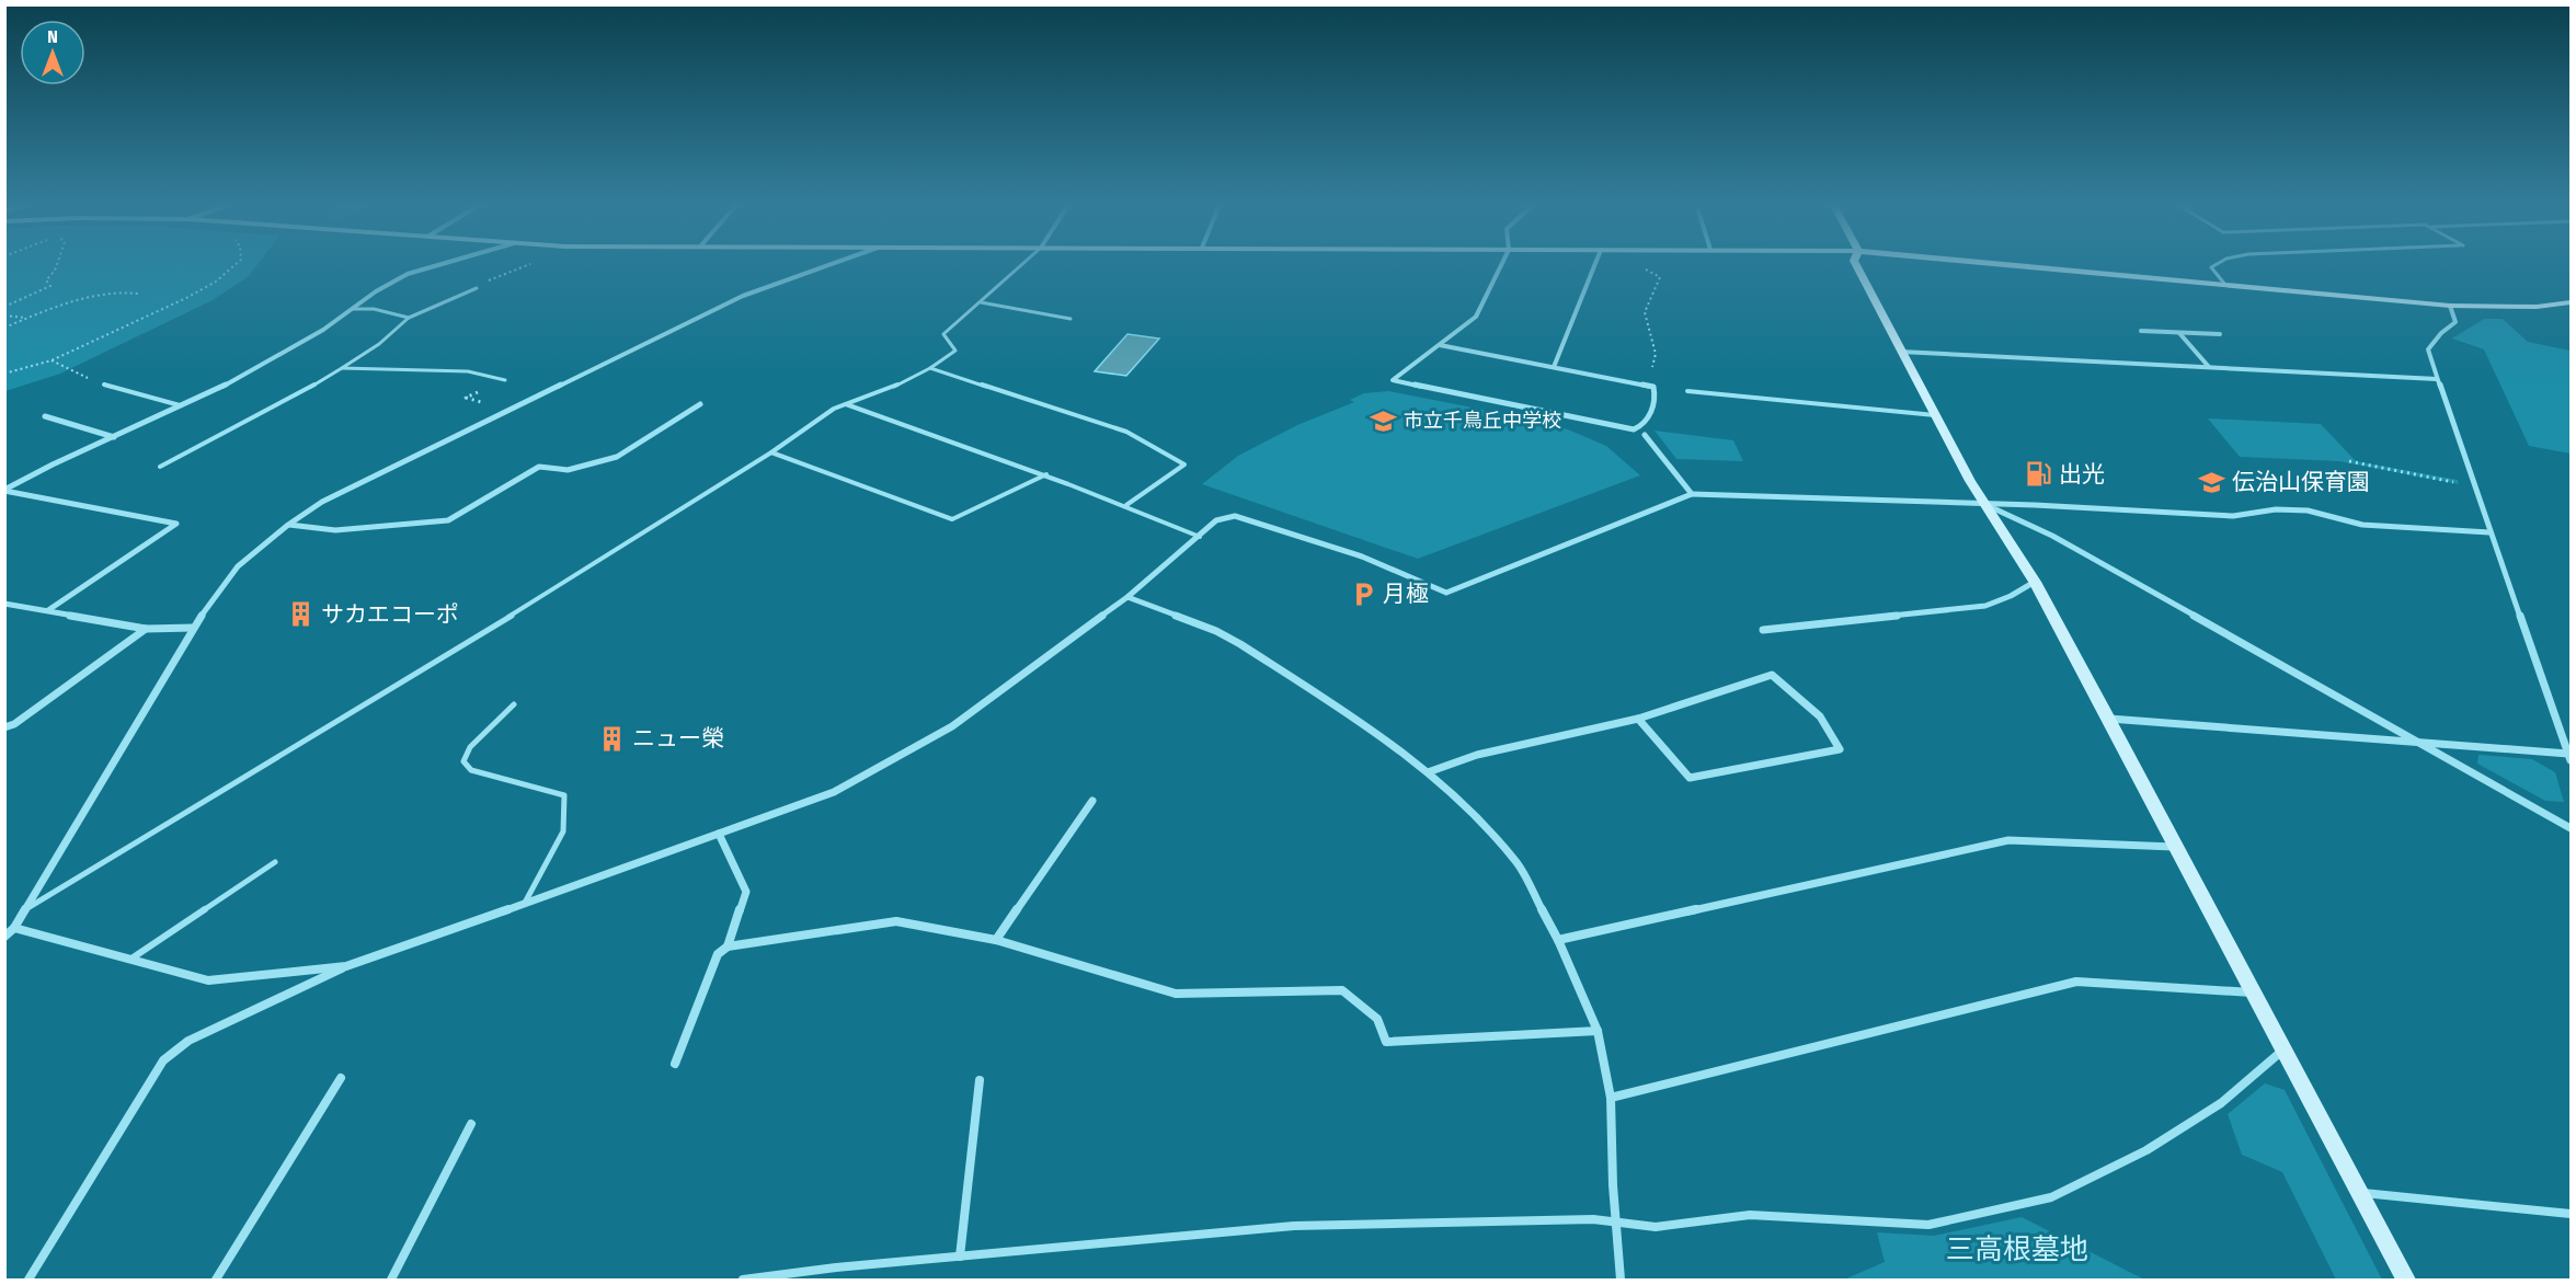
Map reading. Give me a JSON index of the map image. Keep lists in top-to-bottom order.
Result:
{
  "parks": ["三高根墓地"],
  "places": {
    "school or university": ["市立千鳥丘中学校", "伝治山保育園"],
    "fuel station": ["出光"],
    "parking": ["月極"],
    "building": ["サカエコーポ", "ニュー榮"]
  },
  "north": "top"
}
